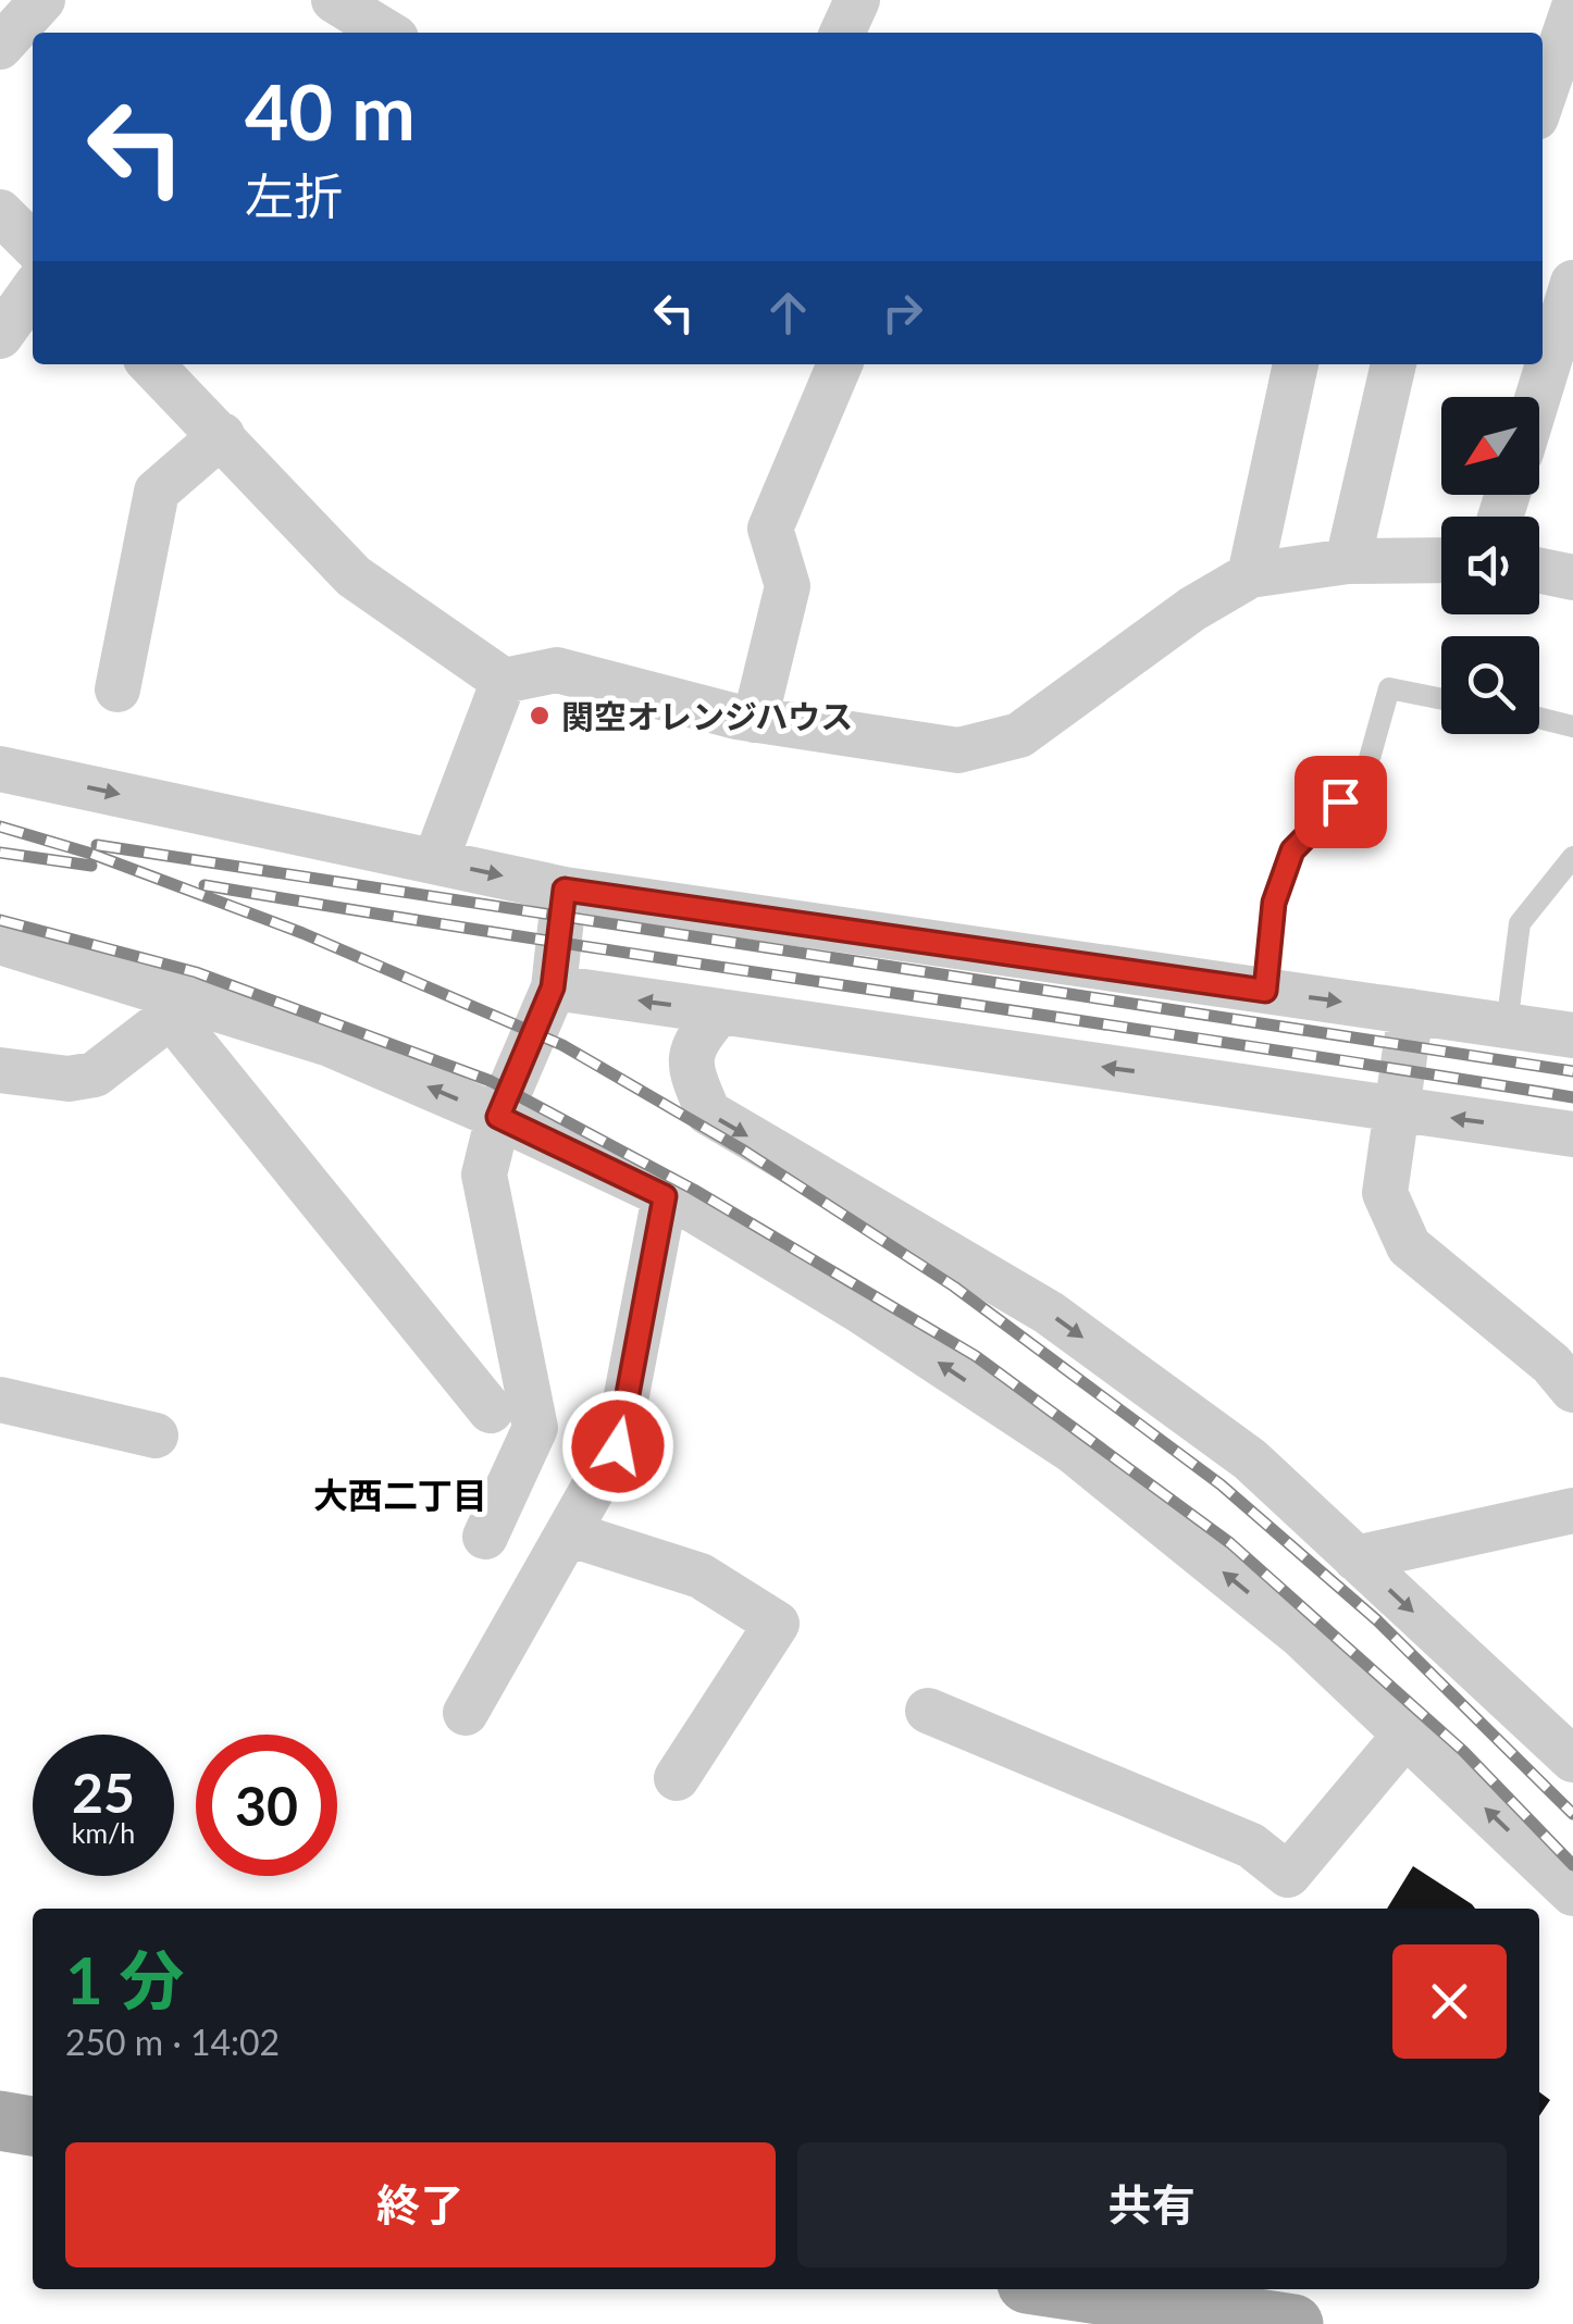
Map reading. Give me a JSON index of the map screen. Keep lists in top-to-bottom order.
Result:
{
  "districts": ["大西二丁目"],
  "places": ["関空オレンジハウス"],
  "north": "bottom left",
  "page": {
    "turn": ["40 m", "左折"],
    "speed": "25 km/h",
    "limit": "30",
    "heading": ["1 分", "250 m · 14:02"],
    "buttons": ["終了", "共有"]
  }
}
